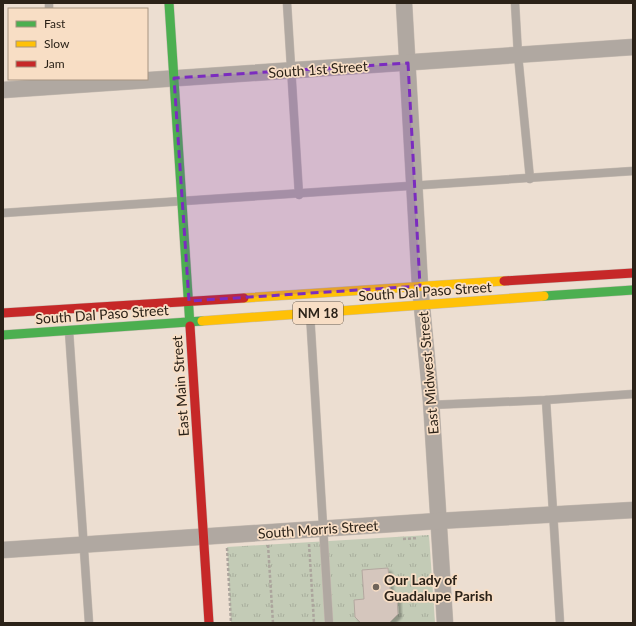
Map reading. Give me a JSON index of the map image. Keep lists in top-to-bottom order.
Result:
{
  "streets": {
    "main road": ["South Dal Paso Street", "NM 18", "East Main Street"],
    "street": ["South 1st Street", "East Midwest Street", "South Morris Street"]
  },
  "crossings": [
    ["South 1st Street", "East Midwest Street"],
    ["South 1st Street", "East Main Street"],
    ["South Dal Paso Street", "East Midwest Street"],
    ["South Dal Paso Street", "East Main Street"],
    ["East Midwest Street", "South Morris Street"],
    ["East Main Street", "South Morris Street"]
  ],
  "places": ["Our Lady of Guadalupe Parish"],
  "legend": ["Fast", "Slow", "Jam"]
}
